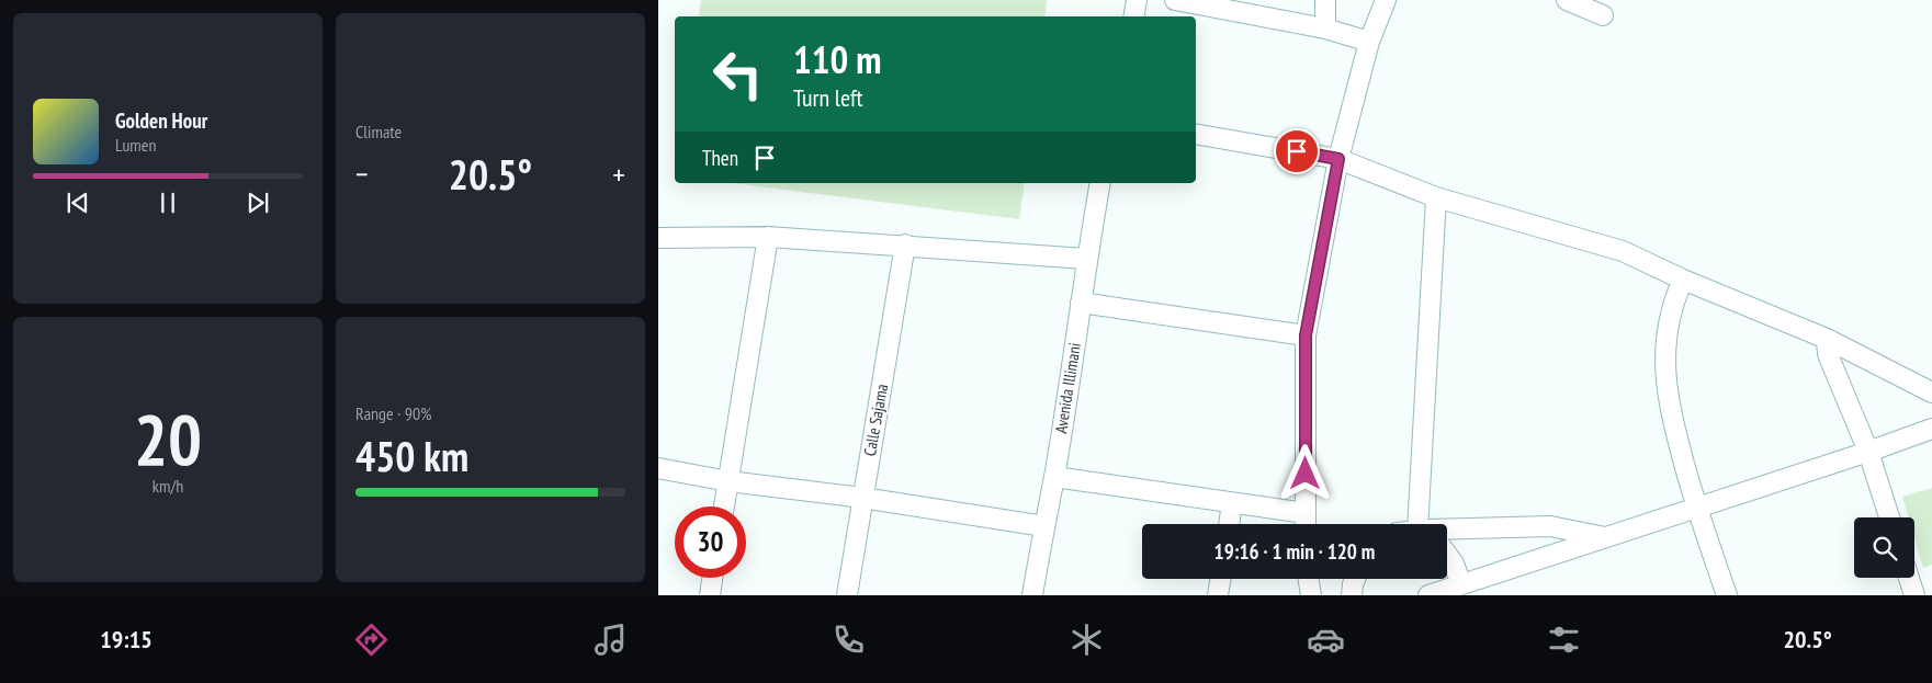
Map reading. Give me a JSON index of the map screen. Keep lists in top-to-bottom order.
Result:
{
  "streets": {
    "street": ["Avenida Illimani", "Calle Sajama"]
  },
  "page": {
    "tile": [
      "Climate",
      ["20", "km/h"],
      ["Range · 90%", "450 km"]
    ],
    "turn": ["110 m", "Turn left"],
    "song": ["Golden Hour", "Lumen"],
    "then": "Then",
    "heat": ["−", "20.5°", "+"],
    "limit": "30",
    "trip": "19:16 · 1 min · 120 m",
    "tabs": ["19:15", "20.5°"]
  }
}
